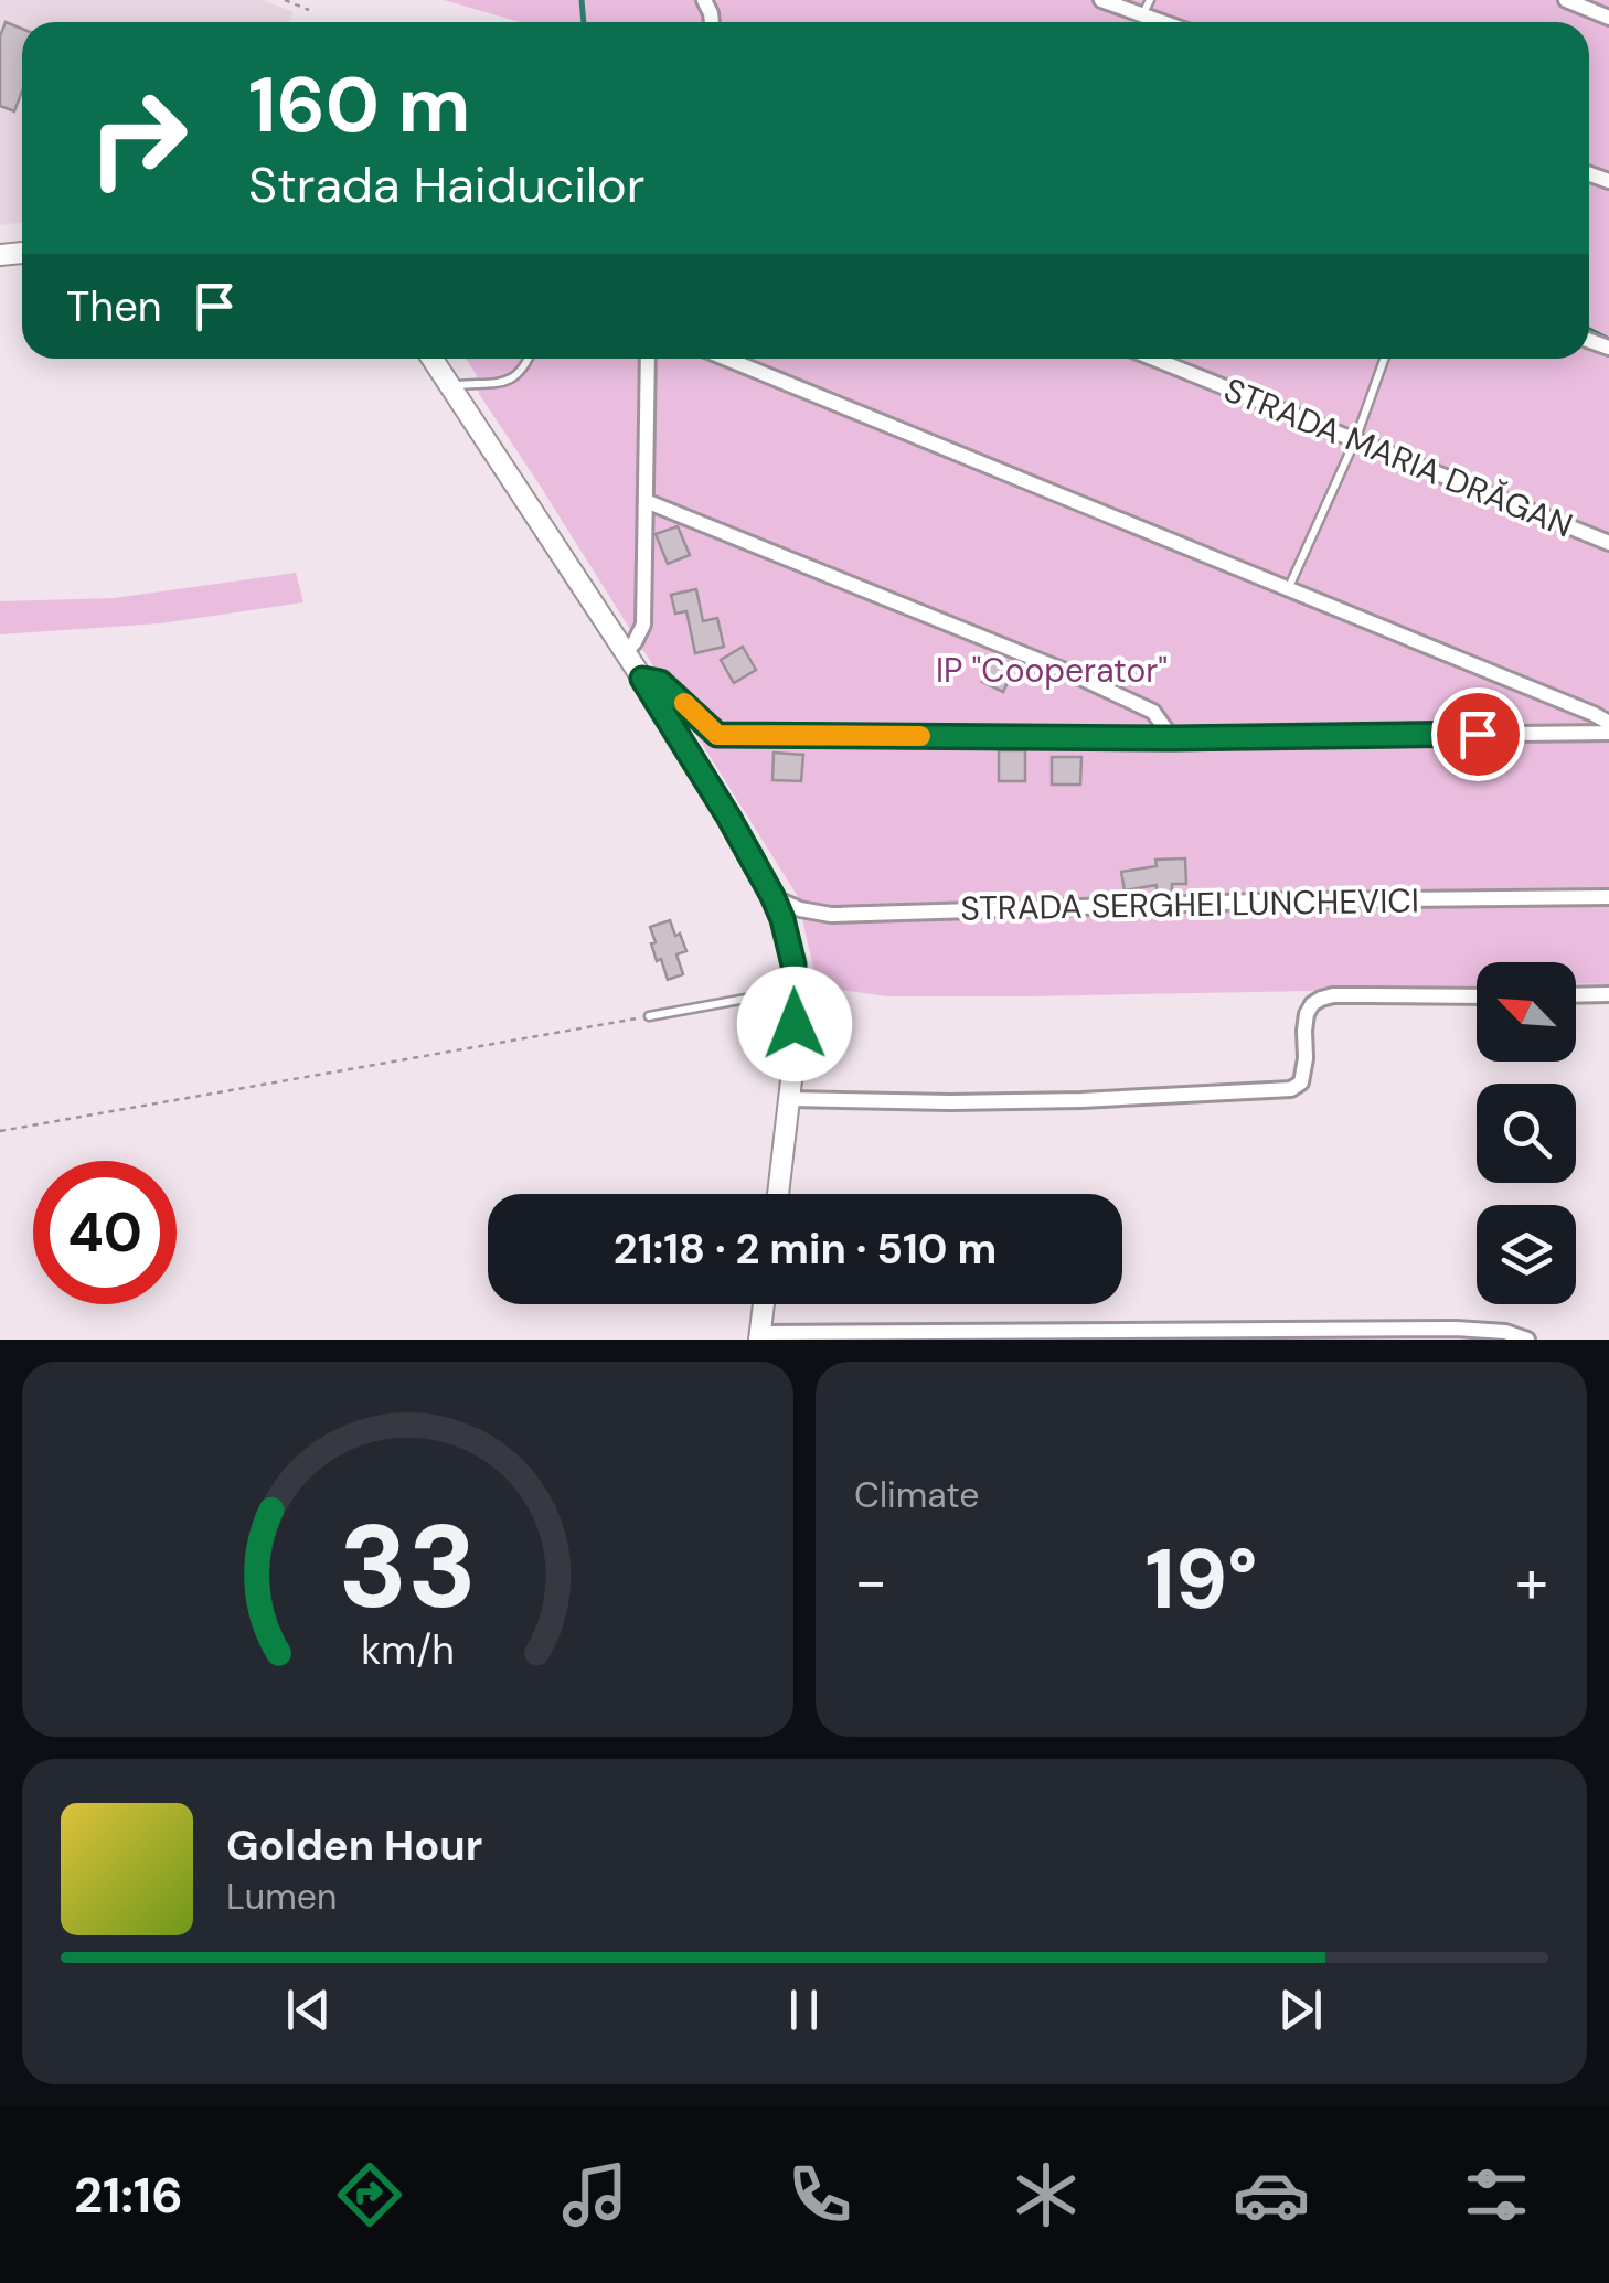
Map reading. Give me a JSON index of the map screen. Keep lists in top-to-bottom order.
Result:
{
  "streets": {
    "street": ["STRADA MARIA DRĂGAN", "STRADA SERGHEI LUNCHEVICI"]
  },
  "parks": ["IP \"Cooperator\""],
  "north": "top left",
  "page": {
    "turn": ["160 m", "Strada Haiducilor"],
    "then": "Then",
    "limit": "40",
    "trip": "21:18 · 2 min · 510 m",
    "tile": "Climate",
    "heat": ["−", "19°", "+"],
    "song": ["Golden Hour", "Lumen"],
    "tabs": "21:16",
    "gauge": ["33", "km/h"]
  }
}
